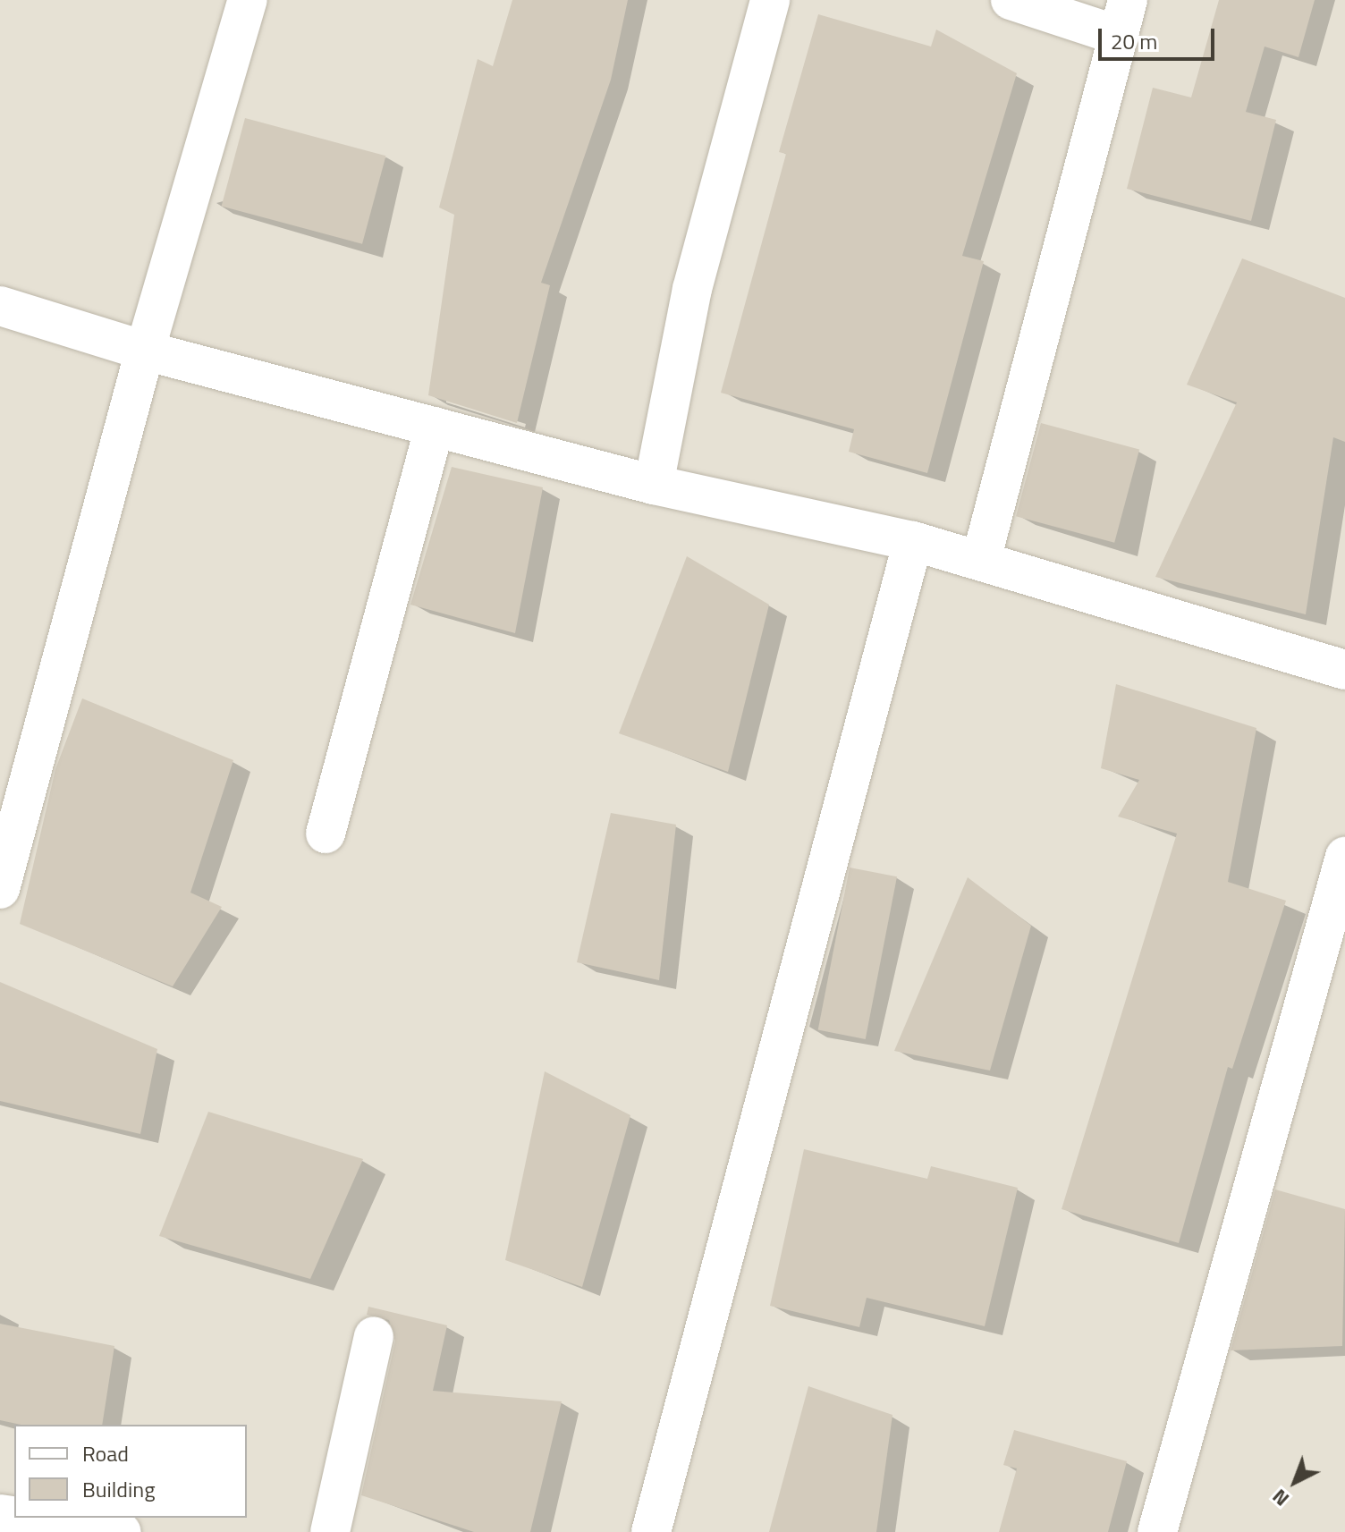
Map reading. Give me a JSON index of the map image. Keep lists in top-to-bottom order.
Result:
{
  "legend": ["Road", "Building"],
  "scale_bar": "20 m",
  "north": "bottom left"
}
